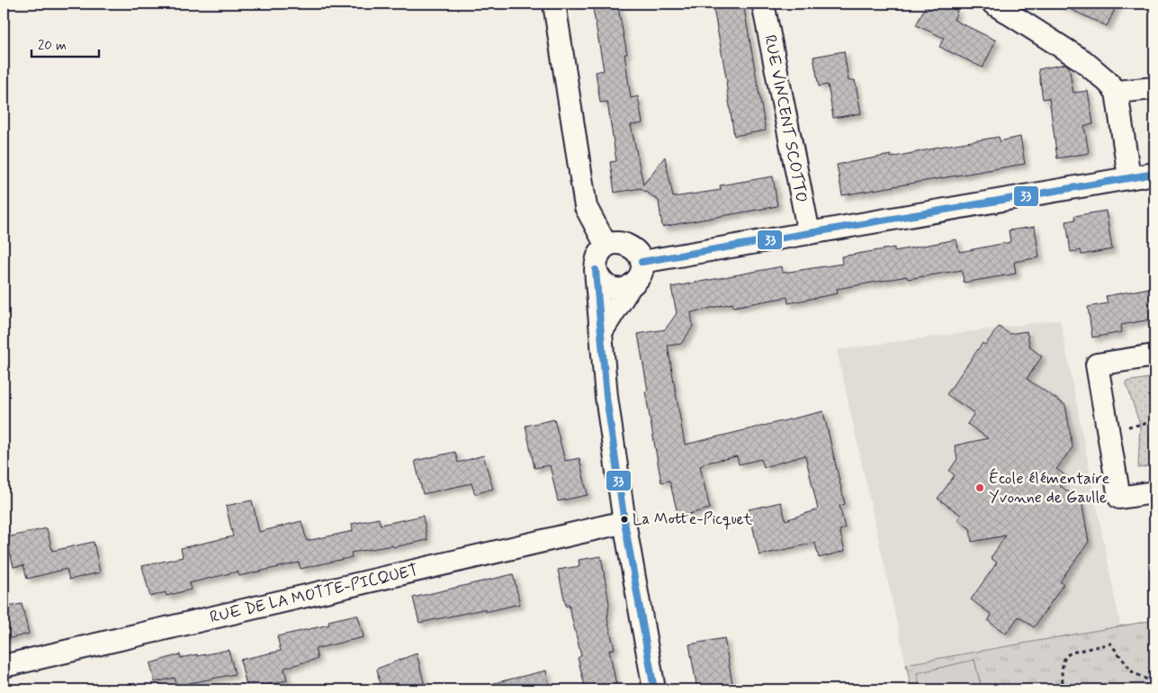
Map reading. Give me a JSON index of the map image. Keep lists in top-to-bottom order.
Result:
{
  "streets": {
    "street": ["RUE VINCENT SCOTTO", "RUE DE LA MOTTE-PICQUET"]
  },
  "places": ["École élémentaire Yvonne de Gaulle", "La Motte-Picquet"],
  "lines": ["transit line 33"],
  "scale_bar": "20 m"
}
